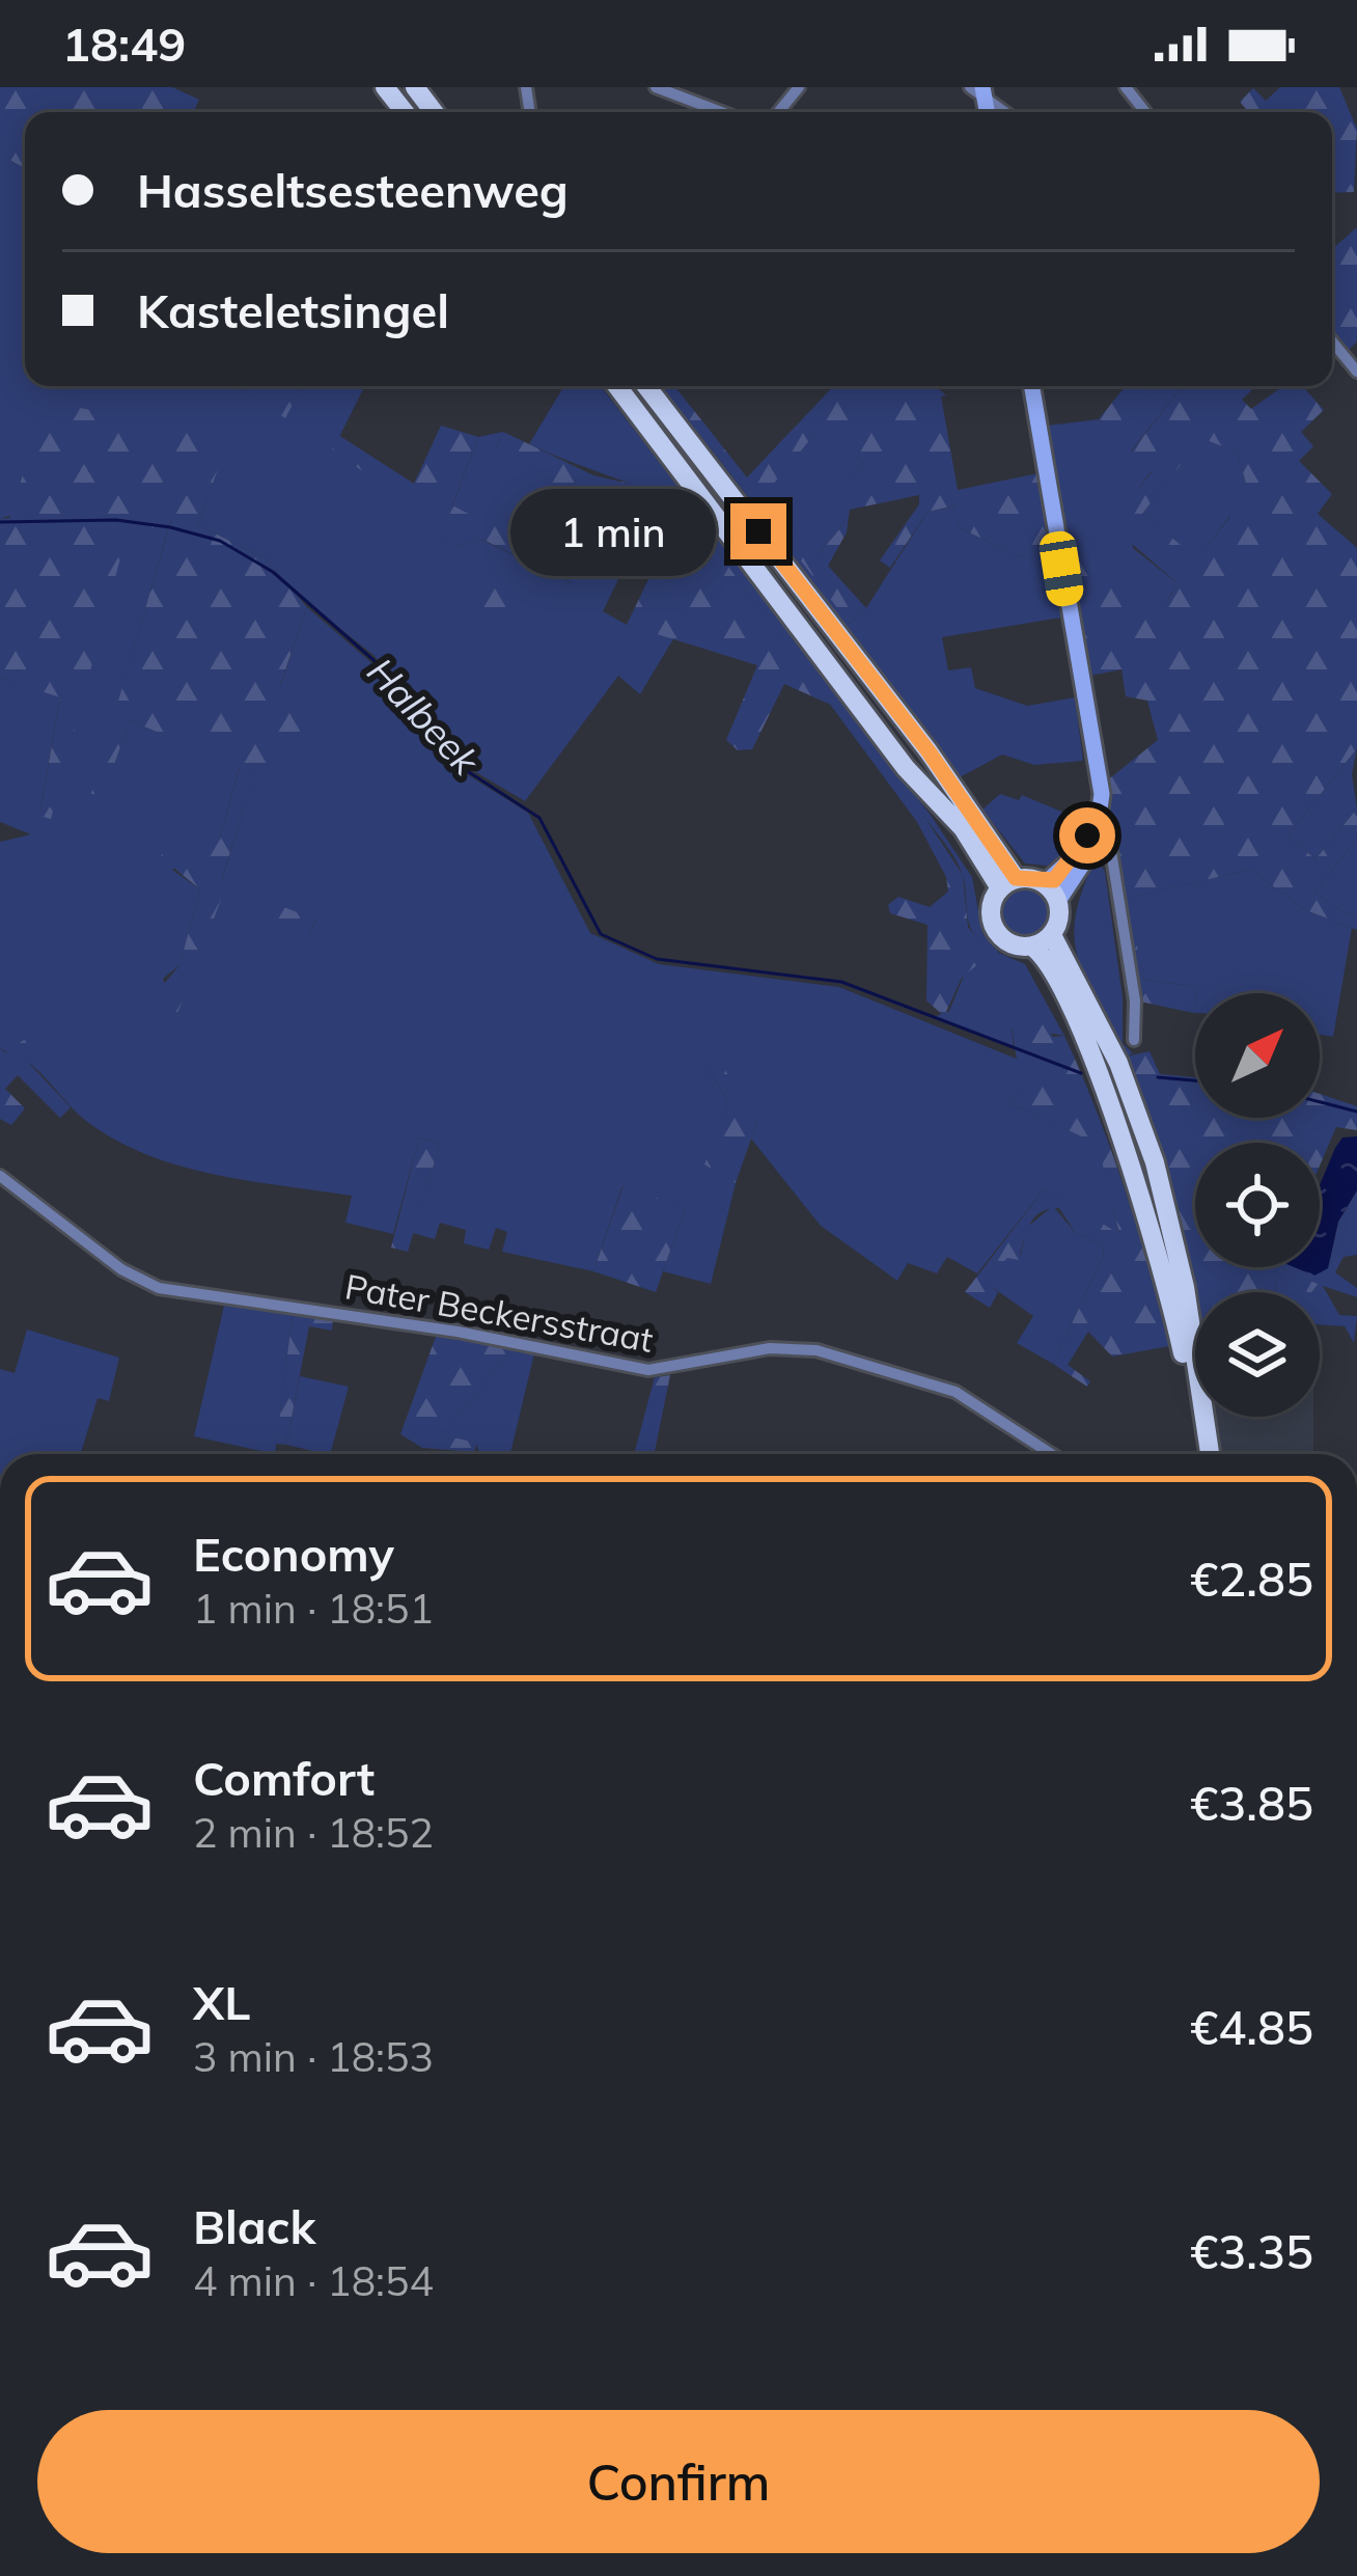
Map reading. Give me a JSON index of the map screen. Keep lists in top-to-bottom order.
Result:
{
  "streets": {
    "street": ["Pater Beckersstraat"]
  },
  "water": ["Halbeek"],
  "north": "top right",
  "page": {
    "status": "18:49",
    "banner": ["Hasseltsesteenweg", "Kasteletsingel"],
    "bubble": "1 min",
    "list": [
      {
        "name": "Economy",
        "note": "1 min · 18:51",
        "value": "€2.85"
      },
      {
        "name": "Comfort",
        "note": "2 min · 18:52",
        "value": "€3.85"
      },
      {
        "name": "XL",
        "note": "3 min · 18:53",
        "value": "€4.85"
      },
      {
        "name": "Black",
        "note": "4 min · 18:54",
        "value": "€3.35"
      }
    ],
    "buttons": "Confirm"
  }
}
